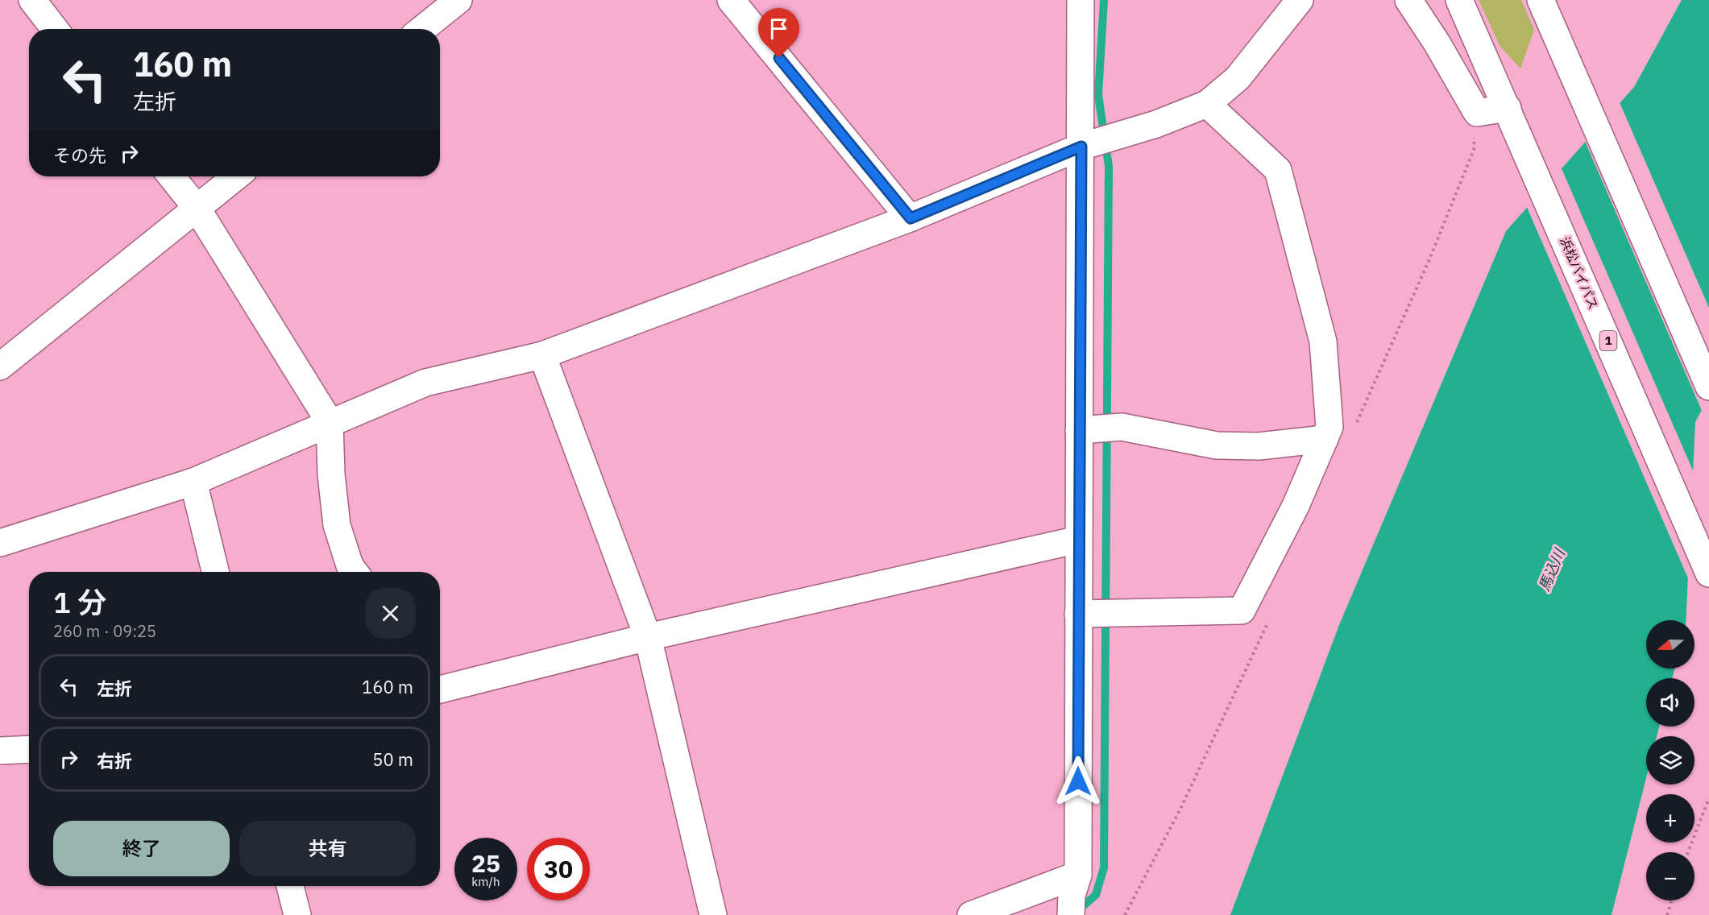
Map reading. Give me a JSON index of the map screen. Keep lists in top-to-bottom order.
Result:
{
  "streets": {
    "main road": ["浜松バイパス", "1"]
  },
  "water": ["馬込川"],
  "north": "left",
  "page": {
    "turn": ["160 m", "左折"],
    "then": "その先",
    "heading": ["1 分", "260 m · 09:25"],
    "map_buttons": ["+", "−"],
    "list": [
      {
        "name": "左折",
        "value": "160 m"
      },
      {
        "name": "右折",
        "value": "50 m"
      }
    ],
    "buttons": ["終了", "共有"],
    "speed": "25 km/h",
    "limit": "30"
  }
}
